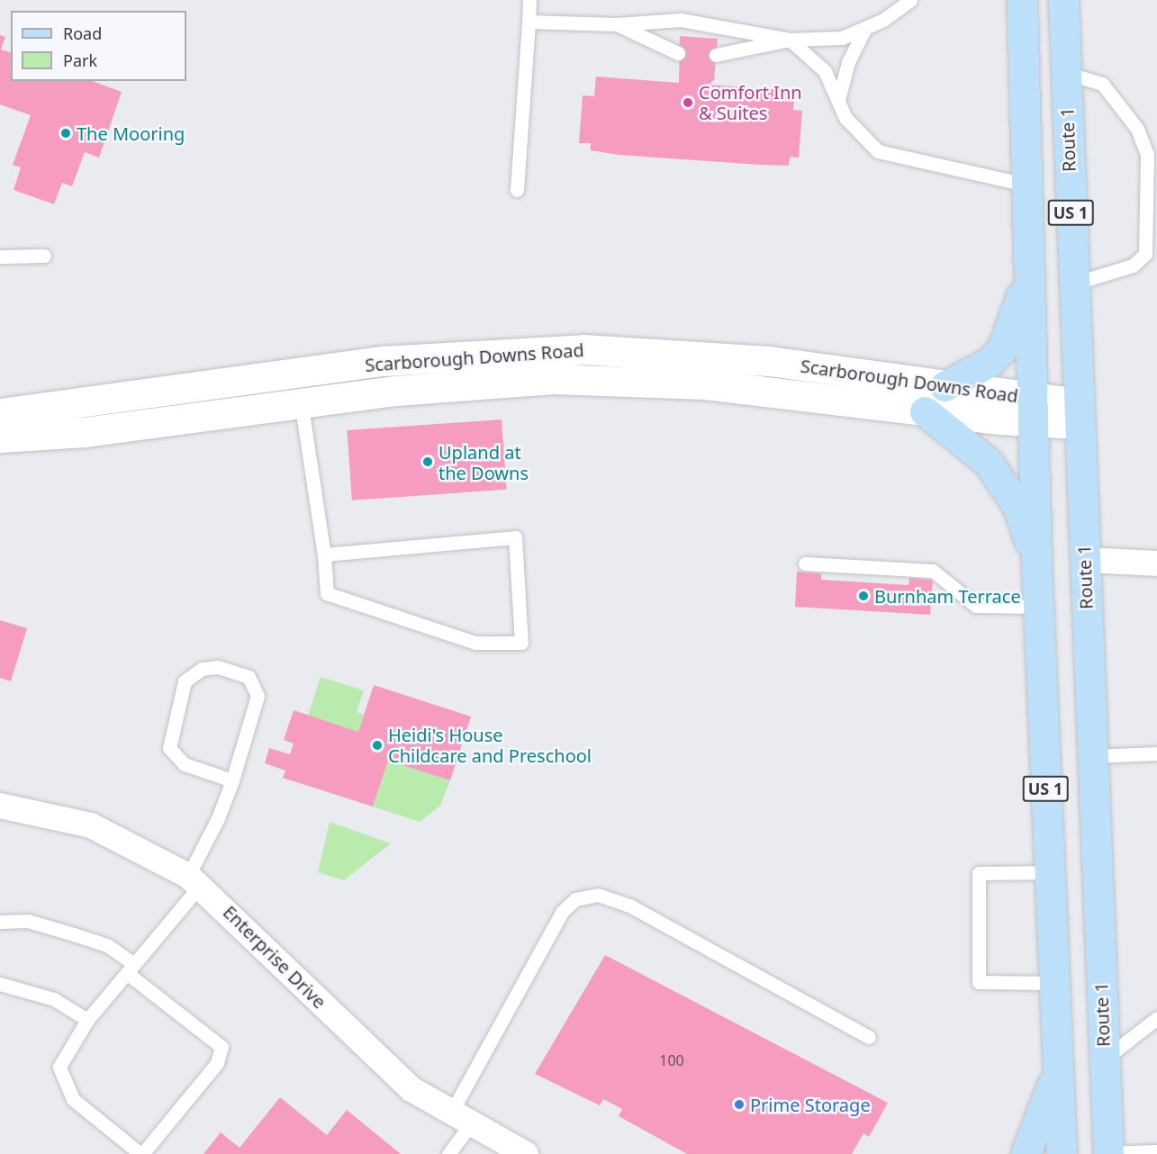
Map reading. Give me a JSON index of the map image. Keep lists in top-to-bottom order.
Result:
{
  "streets": {
    "main road": ["Route 1", "US 1"],
    "street": ["Scarborough Downs Road", "Enterprise Drive"]
  },
  "crossings": [
    ["Route 1", "Scarborough Downs Road"],
    ["US 1", "Scarborough Downs Road"]
  ],
  "places": [
    "Comfort Inn & Suites",
    "The Mooring",
    "Upland at the Downs",
    "Burnham Terrace",
    "Heidi's House Childcare and Preschool",
    "Prime Storage"
  ],
  "house_numbers": ["100"],
  "legend": ["Road", "Park"]
}
